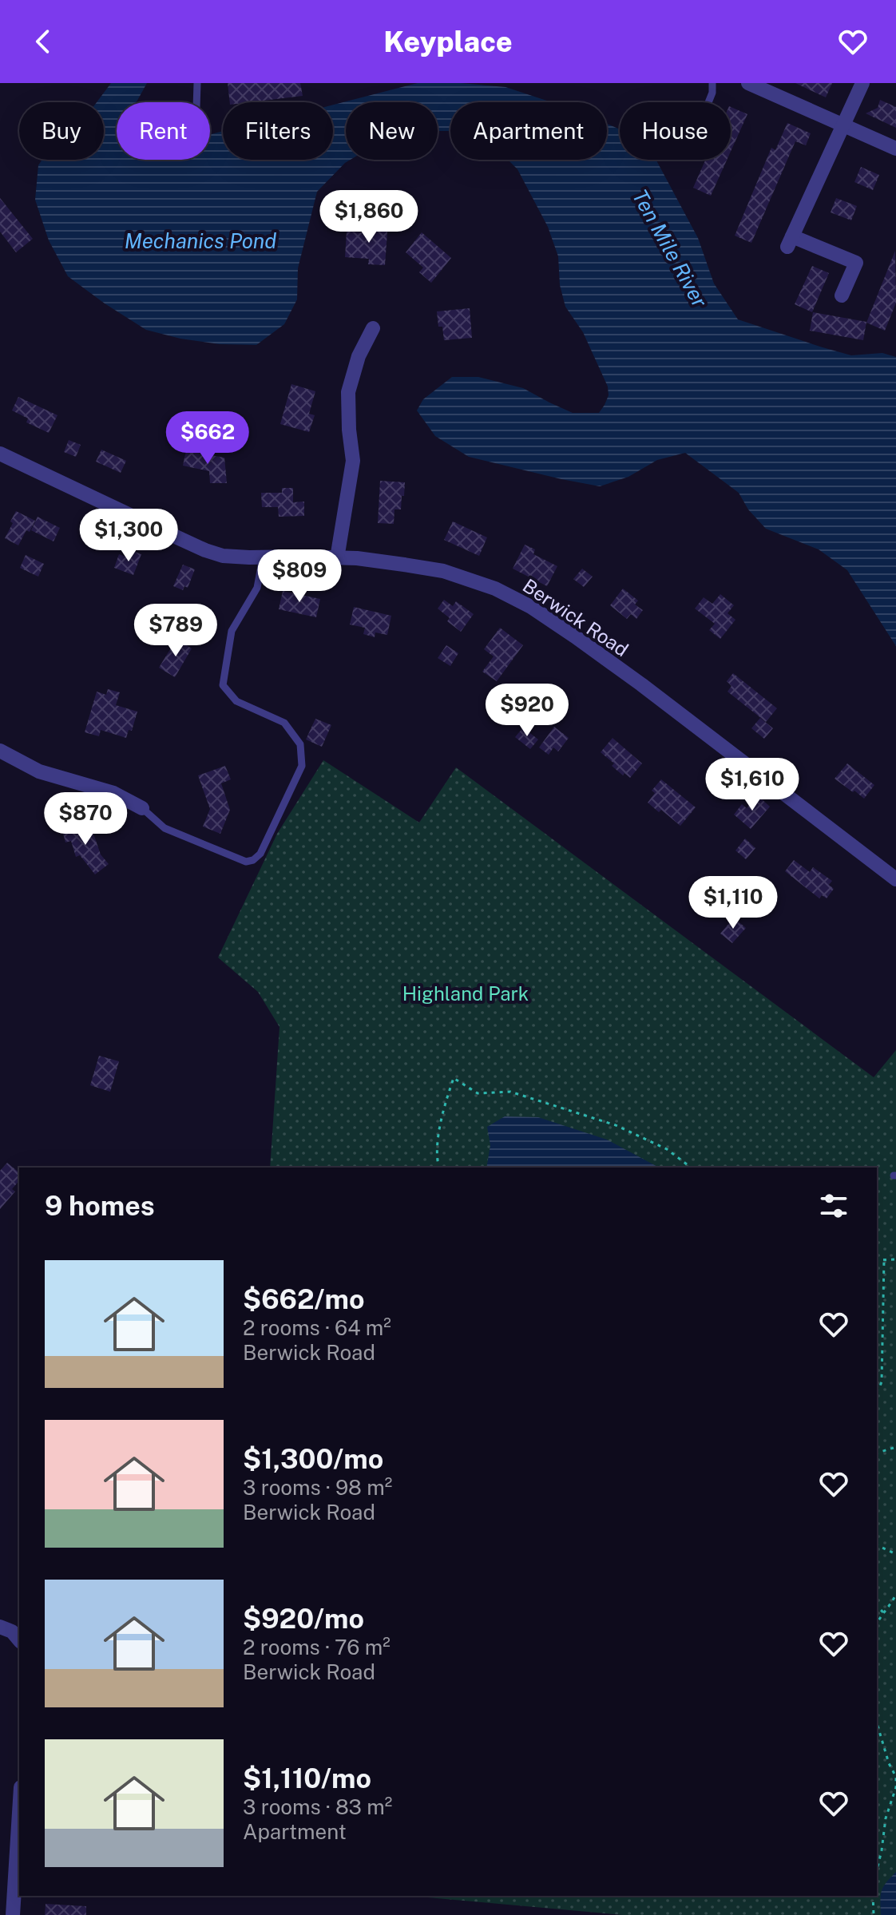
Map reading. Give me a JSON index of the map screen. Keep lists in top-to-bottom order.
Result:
{
  "streets": {
    "street": ["Berwick Road"]
  },
  "water": ["Mechanics Pond", "Ten Mile River"],
  "parks": ["Highland Park"],
  "page": {
    "header": "Keyplace",
    "chip": [
      "Buy",
      "Rent",
      "Filters",
      "New",
      "Apartment",
      "House"
    ],
    "price": [
      "$1,860",
      "$662",
      "$1,300",
      "$809",
      "$789",
      "$920",
      "$1,610",
      "$870",
      "$1,110"
    ],
    "heading": "9 homes",
    "list": [
      {
        "name": "$662/mo",
        "note": "2 rooms · 64 m² · Berwick Road"
      },
      {
        "name": "$1,300/mo",
        "note": "3 rooms · 98 m² · Berwick Road"
      },
      {
        "name": "$920/mo",
        "note": "2 rooms · 76 m² · Berwick Road"
      },
      {
        "name": "$1,110/mo",
        "note": "3 rooms · 83 m² · Apartment"
      }
    ]
  }
}
